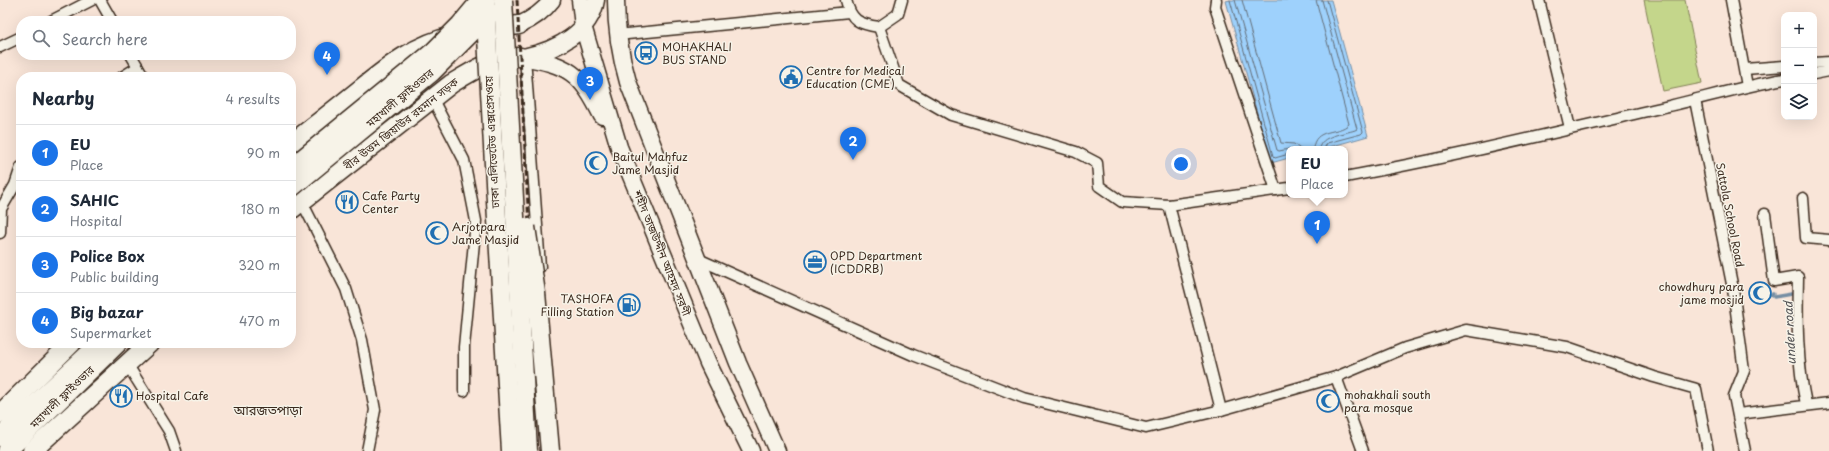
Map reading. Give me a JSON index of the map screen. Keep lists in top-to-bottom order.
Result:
{
  "streets": {
    "highway": ["মহাখালী ফ্লাইওভার", "বীর উত্তম জিয়াউর রহমান সড়ক", "ঢাকা এলিভেটেড এক্সপ্রেসওয়ে"],
    "main road": ["শহীদ তাজউদ্দীন আহমদ সরণী"],
    "street": ["Sattola School Road"]
  },
  "crossings": [
    ["মহাখালী ফ্লাইওভার", "ঢাকা এলিভেটেড এক্সপ্রেসওয়ে"],
    ["বীর উত্তম জিয়াউর রহমান সড়ক", "শহীদ তাজউদ্দীন আহমদ সরণী"]
  ],
  "districts": ["আরজতপাড়া"],
  "water": ["under road"],
  "places": {
    "bus stop": ["MOHAKHALI BUS STAND"],
    "public building": ["Centre for Medical Education (CME)"],
    "mosque": [
      "Baitul Mahfuz Jame Masjid",
      "Arjotpara Jame Masjid",
      "chowdhury para jame mosjid",
      "mohakhali south para mosque"
    ],
    "restaurant": ["Cafe Party Center", "Hospital Cafe"],
    "office": ["OPD Department (ICDDRB)"],
    "fuel station": ["TASHOFA Filling Station"]
  },
  "page": {
    "map_buttons": ["+", "−"],
    "search": "Search here",
    "pins": [
      "4",
      "3",
      "2",
      "1"
    ],
    "heading": ["Nearby", "4 results"],
    "list": [
      {
        "mark": "1",
        "name": "EU",
        "note": "Place",
        "value": "90 m"
      },
      {
        "mark": "2",
        "name": "SAHIC",
        "note": "Hospital",
        "value": "180 m"
      },
      {
        "mark": "3",
        "name": "Police Box",
        "note": "Public building",
        "value": "320 m"
      },
      {
        "mark": "4",
        "name": "Big bazar",
        "note": "Supermarket",
        "value": "470 m"
      }
    ],
    "popup": ["EU", "Place"]
  }
}
